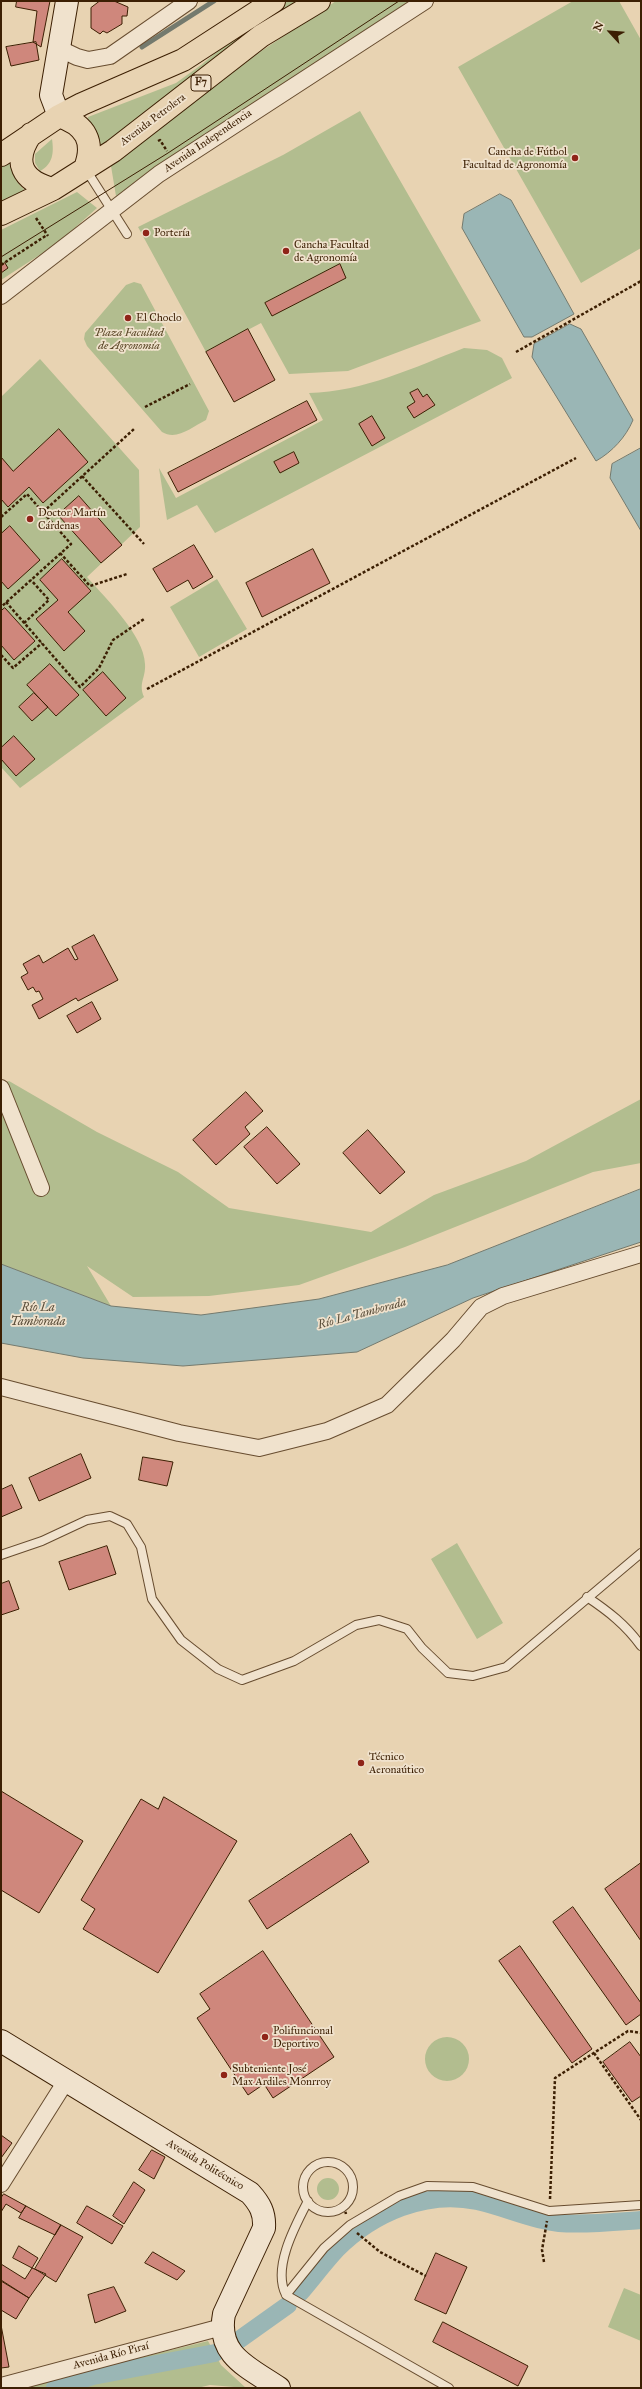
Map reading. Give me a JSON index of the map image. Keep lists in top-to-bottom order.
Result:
{
  "streets": {
    "highway": ["F7", "Avenida Petrolera"],
    "main road": ["Avenida Politécnico"],
    "street": ["Avenida Independencia", "Avenida Río Piraí"]
  },
  "crossings": [
    ["Avenida Politécnico", "Avenida Río Piraí"]
  ],
  "water": ["Río La Tamborada"],
  "parks": ["Plaza Facultad de Agronomía"],
  "places": [
    "Cancha de Fútbol Facultad de Agronomía",
    "Portería",
    "Cancha Facultad de Agronomía",
    "El Choclo",
    "Doctor Martín Cárdenas",
    "Técnico Aeronaútico",
    "Polifuncional Deportivo",
    "Subteniente José Max Ardiles Monrroy"
  ],
  "north": "top left"
}
